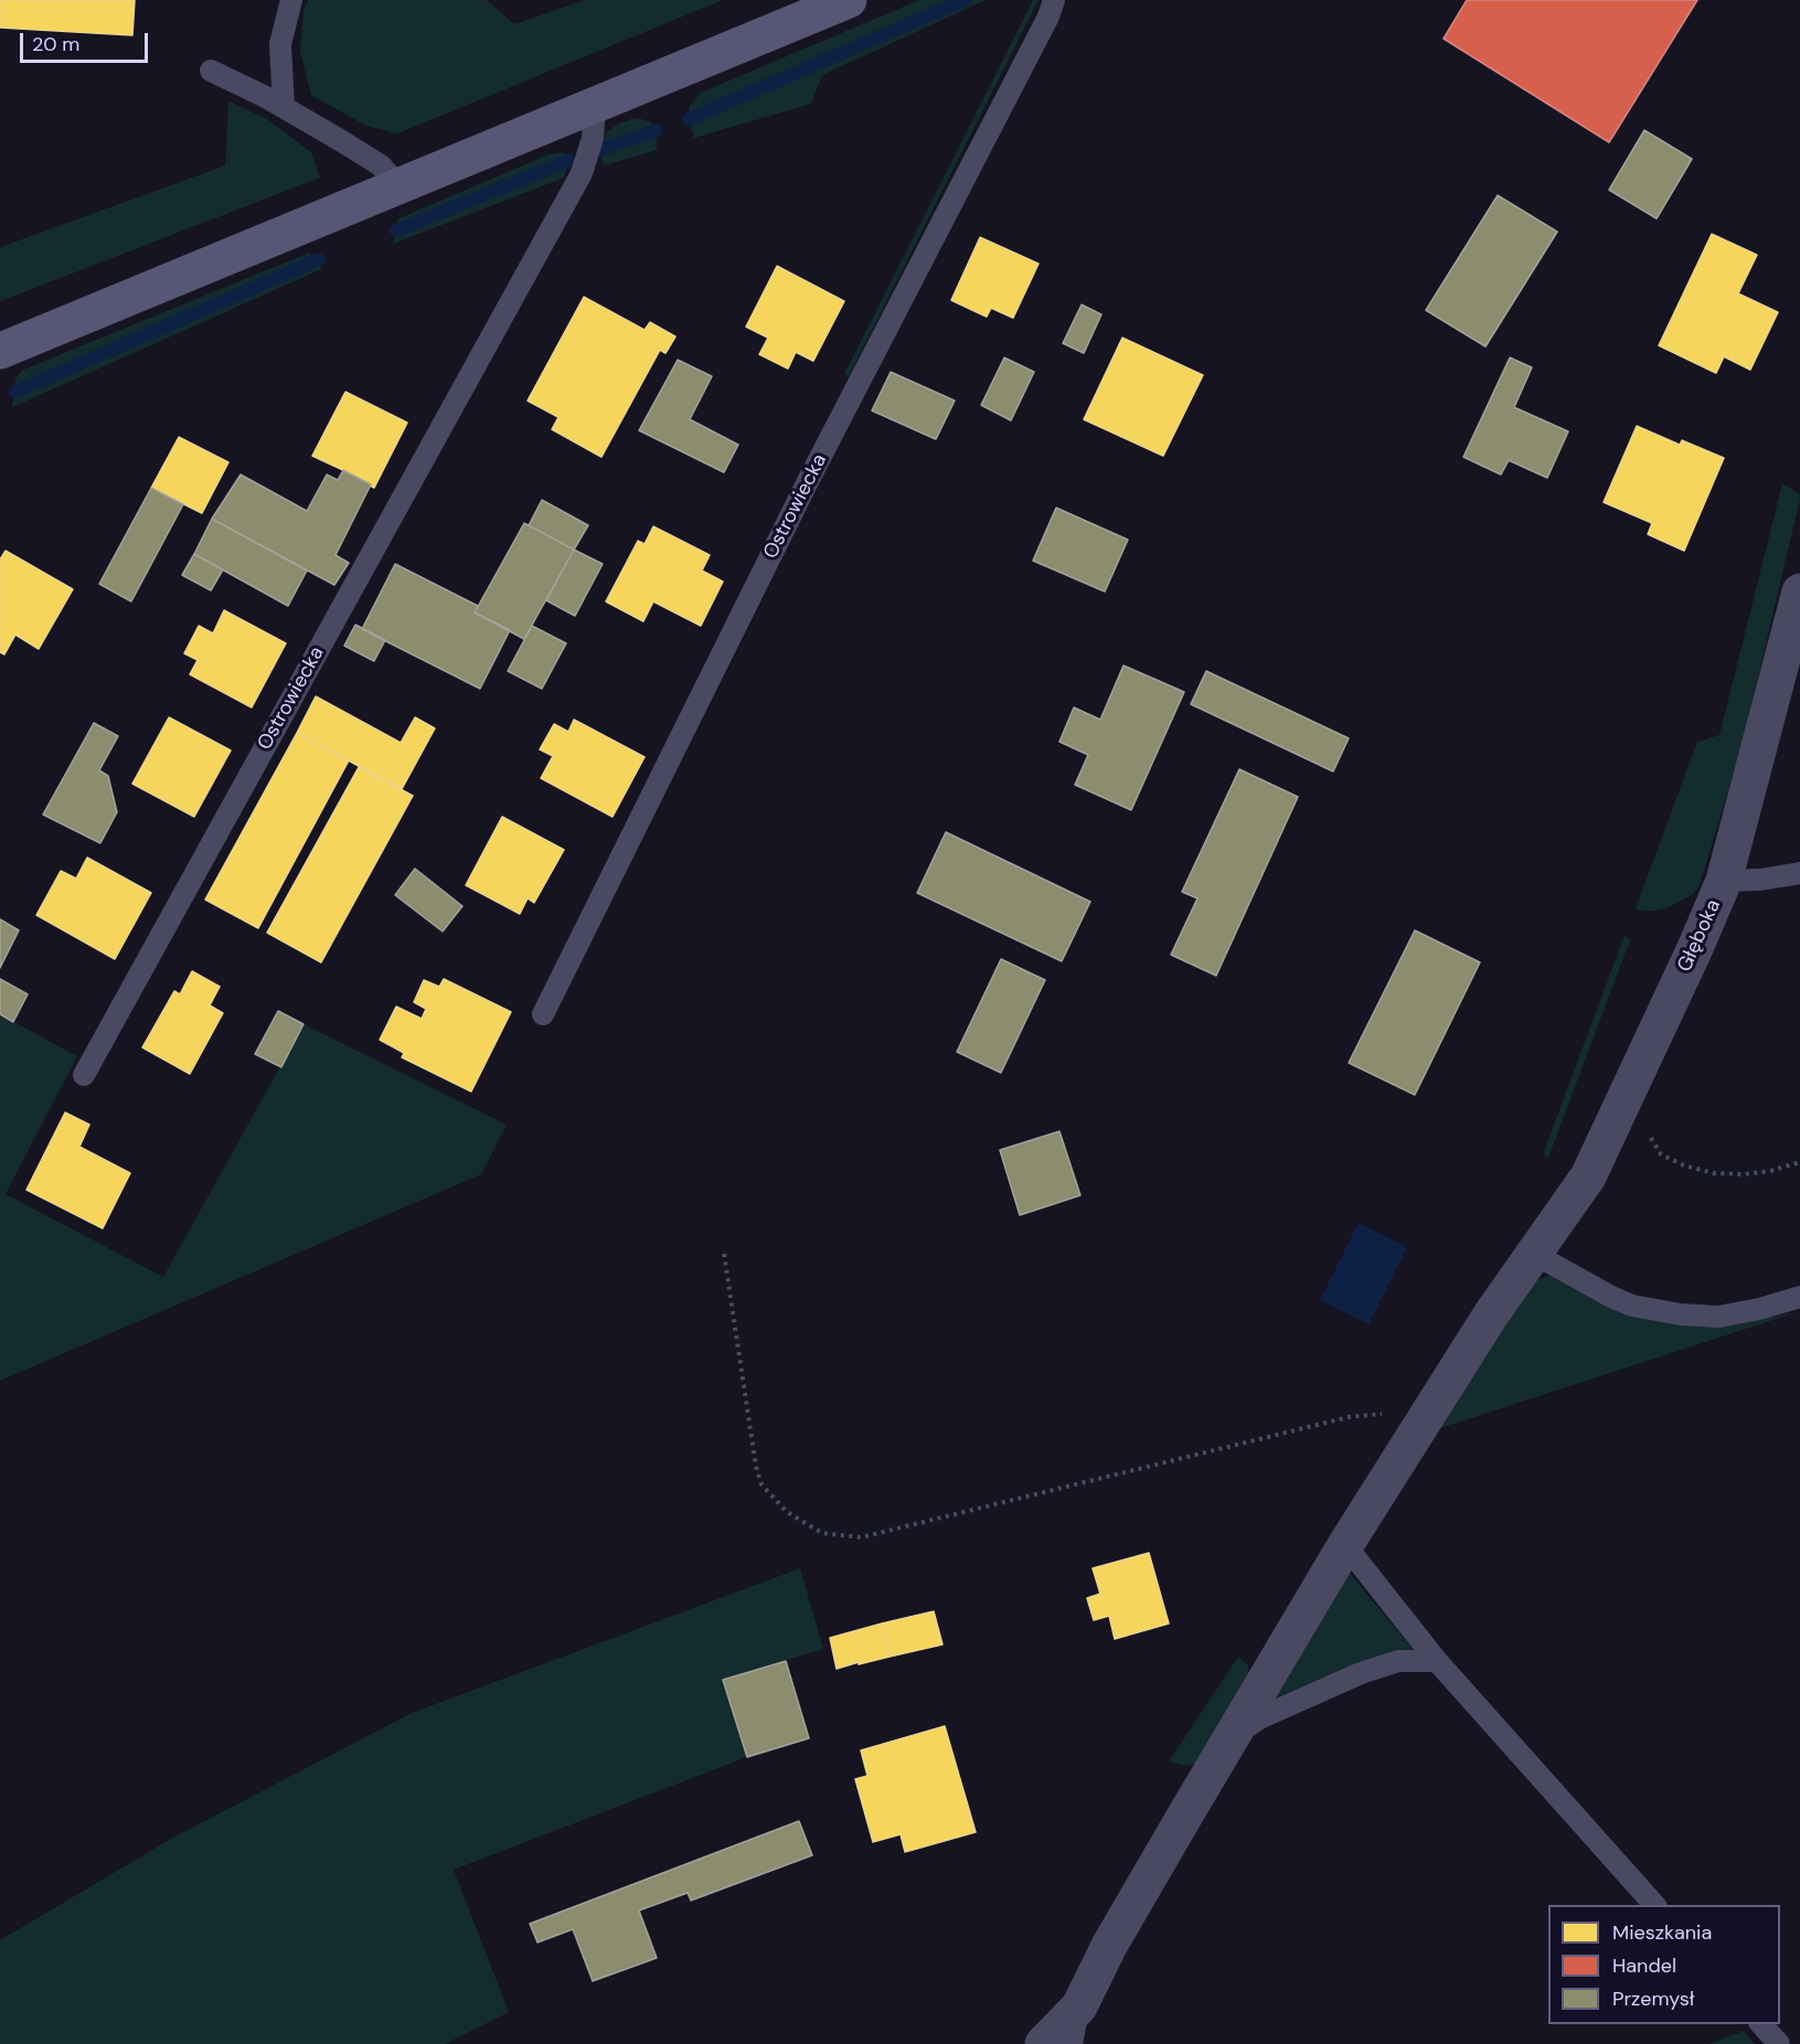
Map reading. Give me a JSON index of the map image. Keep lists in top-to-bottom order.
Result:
{
  "streets": {
    "street": ["Głęboka"],
    "lane": ["Ostrowiecka"]
  },
  "legend": ["Mieszkania", "Handel", "Przemysł"],
  "scale_bar": "20 m"
}
